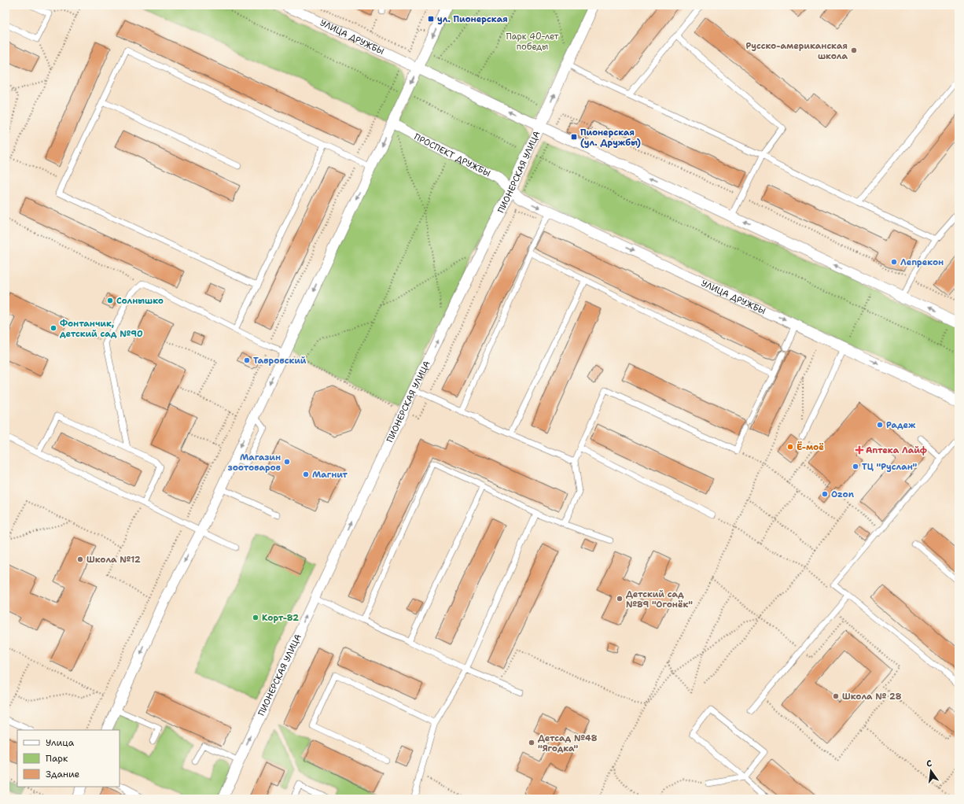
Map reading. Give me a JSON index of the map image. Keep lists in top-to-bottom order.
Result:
{
  "streets": {
    "street": ["УЛИЦА ДРУЖБЫ", "ПРОСПЕКТ ДРУЖБЫ", "ПИОНЕРСКАЯ УЛИЦА"]
  },
  "crossings": [
    ["УЛИЦА ДРУЖБЫ", "ПРОСПЕКТ ДРУЖБЫ"],
    ["УЛИЦА ДРУЖБЫ", "ПИОНЕРСКАЯ УЛИЦА"],
    ["ПРОСПЕКТ ДРУЖБЫ", "ПИОНЕРСКАЯ УЛИЦА"]
  ],
  "one_way": ["ПИОНЕРСКАЯ УЛИЦА"],
  "parks": ["Парк 40-лет победы"],
  "places": {
    "transit": ["ул. Пионерская", "Пионерская (ул. Дружбы)"],
    "other": [
      "Русско-американская школа",
      "Лепрекон",
      "Солнышко",
      "Фонтанчик, детский сад №90",
      "Тавровский",
      "Радеж",
      "Ё-моё",
      "Магазин зоотоваров",
      "ТЦ \"Руслан\"",
      "Магнит",
      "Ozon",
      "Школа №12",
      "Детский сад №89 \"Огонёк\"",
      "Корт-82",
      "Школа № 28",
      "Детсад №48 \"Ягодка\""
    ],
    "health": ["Аптека Лайф"]
  },
  "legend": ["Улица", "Парк", "Здание"],
  "north": "top"
}
